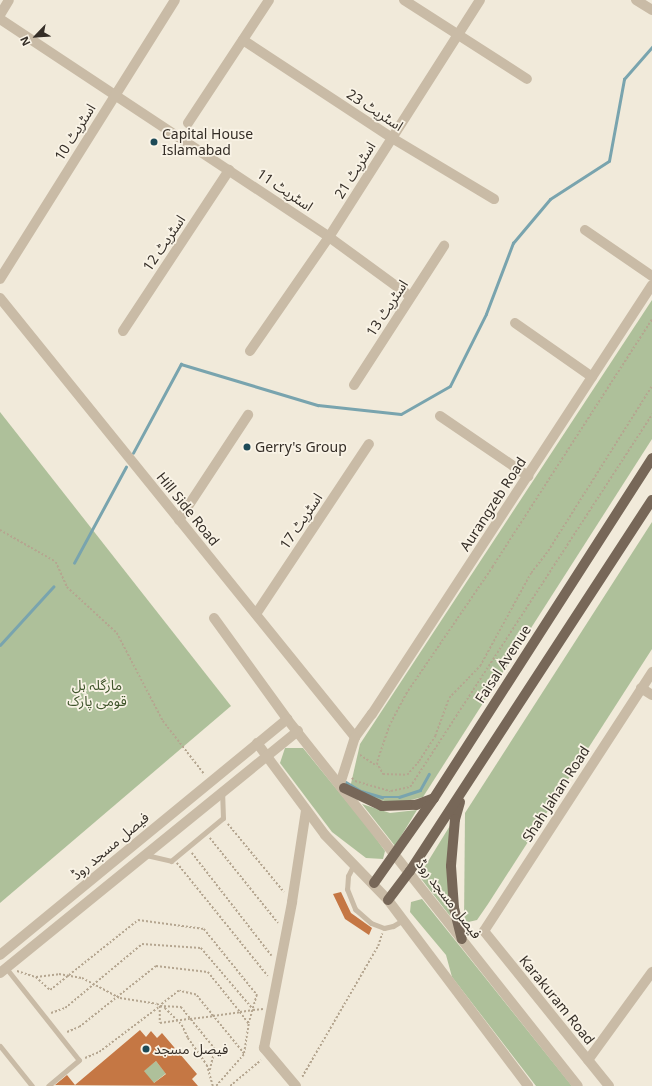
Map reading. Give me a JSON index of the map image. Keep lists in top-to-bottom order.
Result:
{
  "streets": {
    "main road": ["Faisal Avenue"],
    "street": [
      "اسٹریٹ 23",
      "اسٹریٹ 10",
      "اسٹریٹ 21",
      "اسٹریٹ 11",
      "اسٹریٹ 12",
      "اسٹریٹ 13",
      "Aurangzeb Road",
      "Hill Side Road",
      "اسٹریٹ 17",
      "Shah Jahan Road",
      "فیصل مسجد روڈ",
      "Karakuram Road"
    ]
  },
  "crossings": [
    ["اسٹریٹ 23", "اسٹریٹ 21"],
    ["اسٹریٹ 10", "اسٹریٹ 11"],
    ["اسٹریٹ 21", "اسٹریٹ 11"],
    ["اسٹریٹ 11", "اسٹریٹ 12"],
    ["اسٹریٹ 11", "اسٹریٹ 13"],
    ["Aurangzeb Road", "Hill Side Road"],
    ["Hill Side Road", "اسٹریٹ 17"],
    ["Faisal Avenue", "فیصل مسجد روڈ"],
    ["Shah Jahan Road", "Karakuram Road"]
  ],
  "parks": ["مارگلہ ہل قومی پارک"],
  "places": ["Capital House Islamabad", "Gerry's Group", "فیصل مسجد"],
  "north": "bottom left"
}
